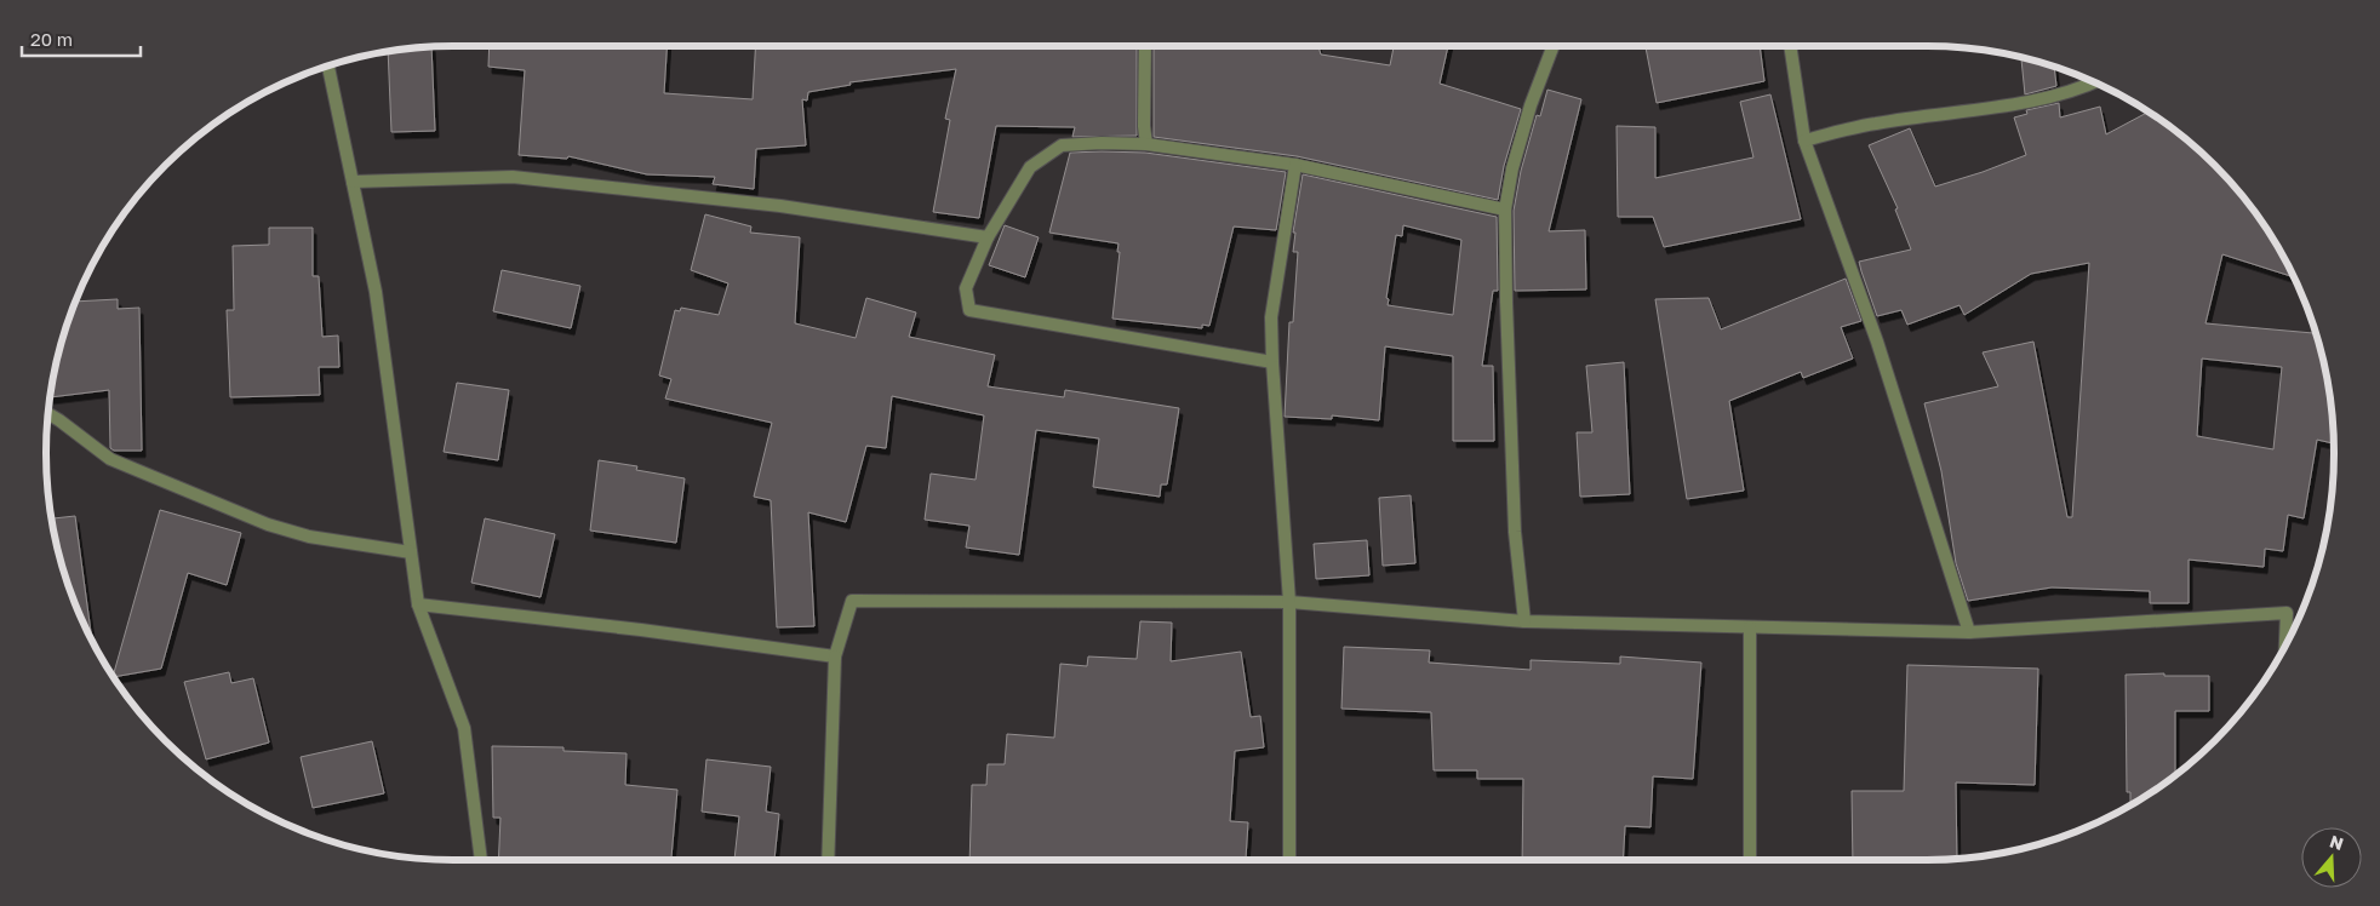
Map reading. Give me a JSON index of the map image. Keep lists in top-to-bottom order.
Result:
{
  "scale_bar": "20 m",
  "north": "top"
}
